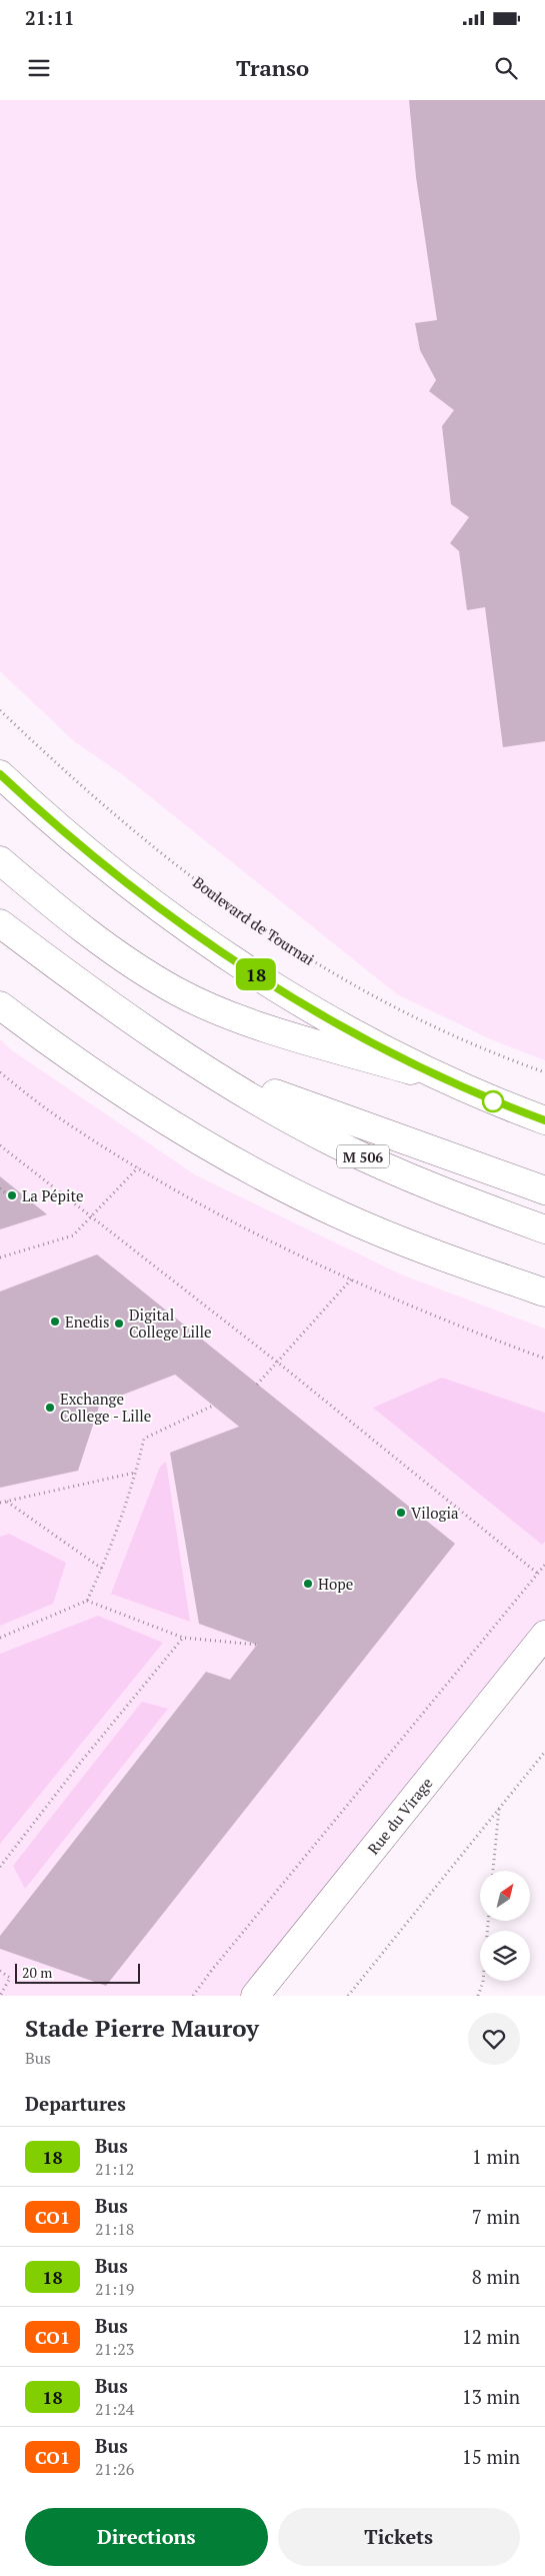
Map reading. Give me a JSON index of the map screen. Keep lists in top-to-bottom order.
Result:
{
  "streets": {
    "main road": ["M 506", "Rue du Virage"],
    "path": ["Boulevard de Tournai"]
  },
  "places": [
    "La Pépite",
    "Enedis",
    "Digital College Lille",
    "Exchange College - Lille",
    "Vilogia",
    "Hope"
  ],
  "lines": ["bus line 18"],
  "scale_bar": "20 m",
  "north": "top right",
  "page": {
    "status": "21:11",
    "header": "Transo",
    "on_map": "18",
    "scale": "20 m",
    "heading": [
      ["Stade Pierre Mauroy", "Bus"],
      "Departures"
    ],
    "list": [
      {
        "mark": "18",
        "name": "Bus",
        "note": "21:12",
        "value": "1 min"
      },
      {
        "mark": "CO1",
        "name": "Bus",
        "note": "21:18",
        "value": "7 min"
      },
      {
        "mark": "18",
        "name": "Bus",
        "note": "21:19",
        "value": "8 min"
      },
      {
        "mark": "CO1",
        "name": "Bus",
        "note": "21:23",
        "value": "12 min"
      },
      {
        "mark": "18",
        "name": "Bus",
        "note": "21:24",
        "value": "13 min"
      },
      {
        "mark": "CO1",
        "name": "Bus",
        "note": "21:26",
        "value": "15 min"
      }
    ],
    "buttons": ["Directions", "Tickets"]
  }
}
